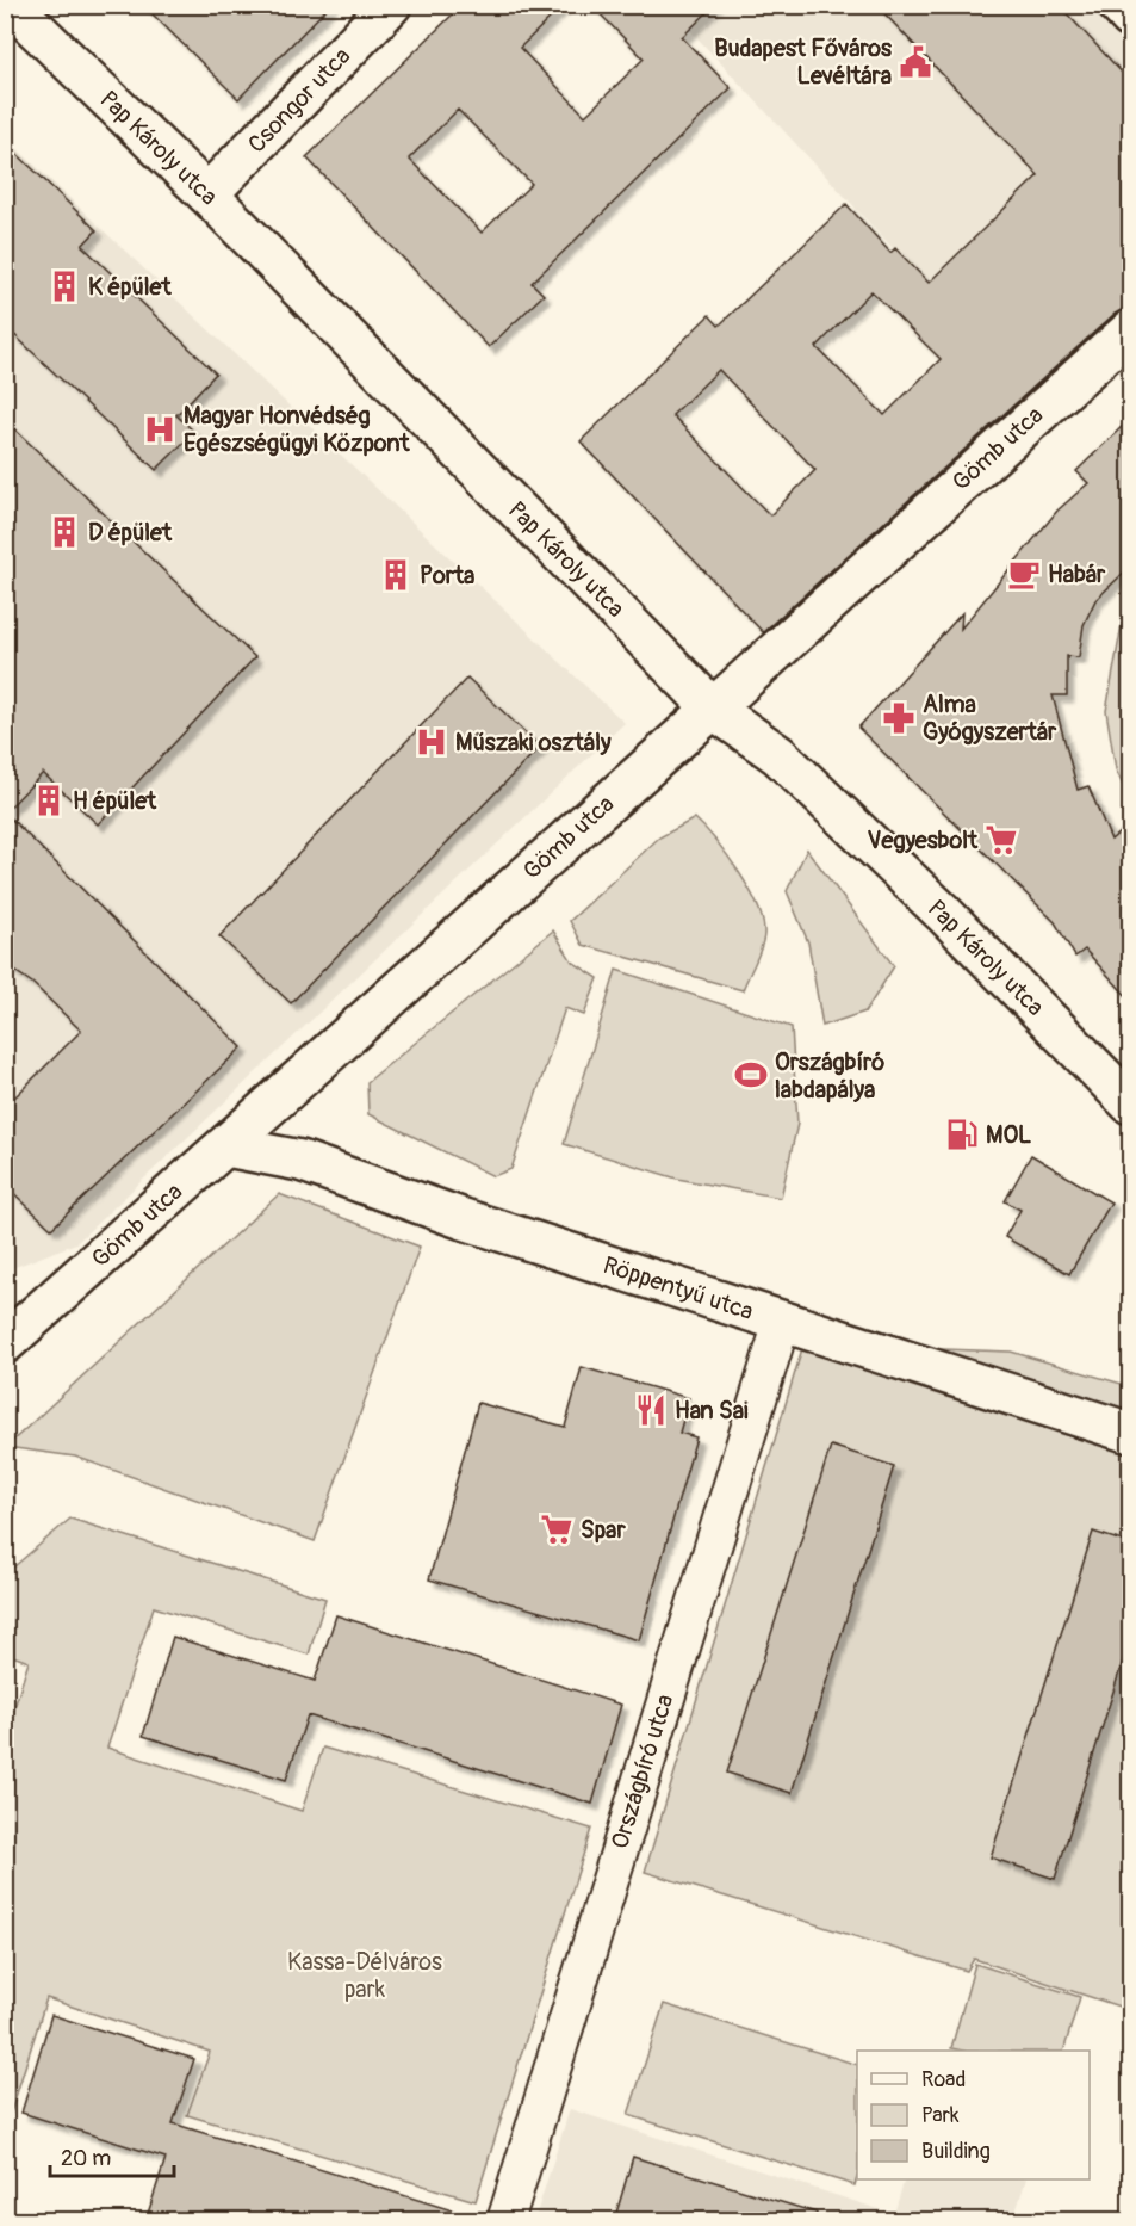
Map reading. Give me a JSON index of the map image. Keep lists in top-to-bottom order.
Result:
{
  "streets": {
    "street": [
      "Csongor utca",
      "Pap Károly utca",
      "Gömb utca",
      "Röppentyű utca",
      "Országbíró utca"
    ]
  },
  "crossings": [
    ["Csongor utca", "Pap Károly utca"],
    ["Pap Károly utca", "Gömb utca"],
    ["Gömb utca", "Röppentyű utca"],
    ["Röppentyű utca", "Országbíró utca"]
  ],
  "parks": ["Kassa-Délváros park"],
  "places": {
    "public building": ["Budapest Főváros Levéltára"],
    "building": [
      "K épület",
      "D épület",
      "Porta",
      "H épület"
    ],
    "hospital": ["Magyar Honvédség Egészségügyi Központ", "Műszaki osztály"],
    "cafe": ["Habár"],
    "pharmacy": ["Alma Gyógyszertár"],
    "supermarket": ["Vegyesbolt", "Spar"],
    "sports": ["Országbíró labdapálya"],
    "fuel station": ["MOL"],
    "restaurant": ["Han Sai"]
  },
  "legend": ["Road", "Park", "Building"],
  "scale_bar": "20 m"
}
